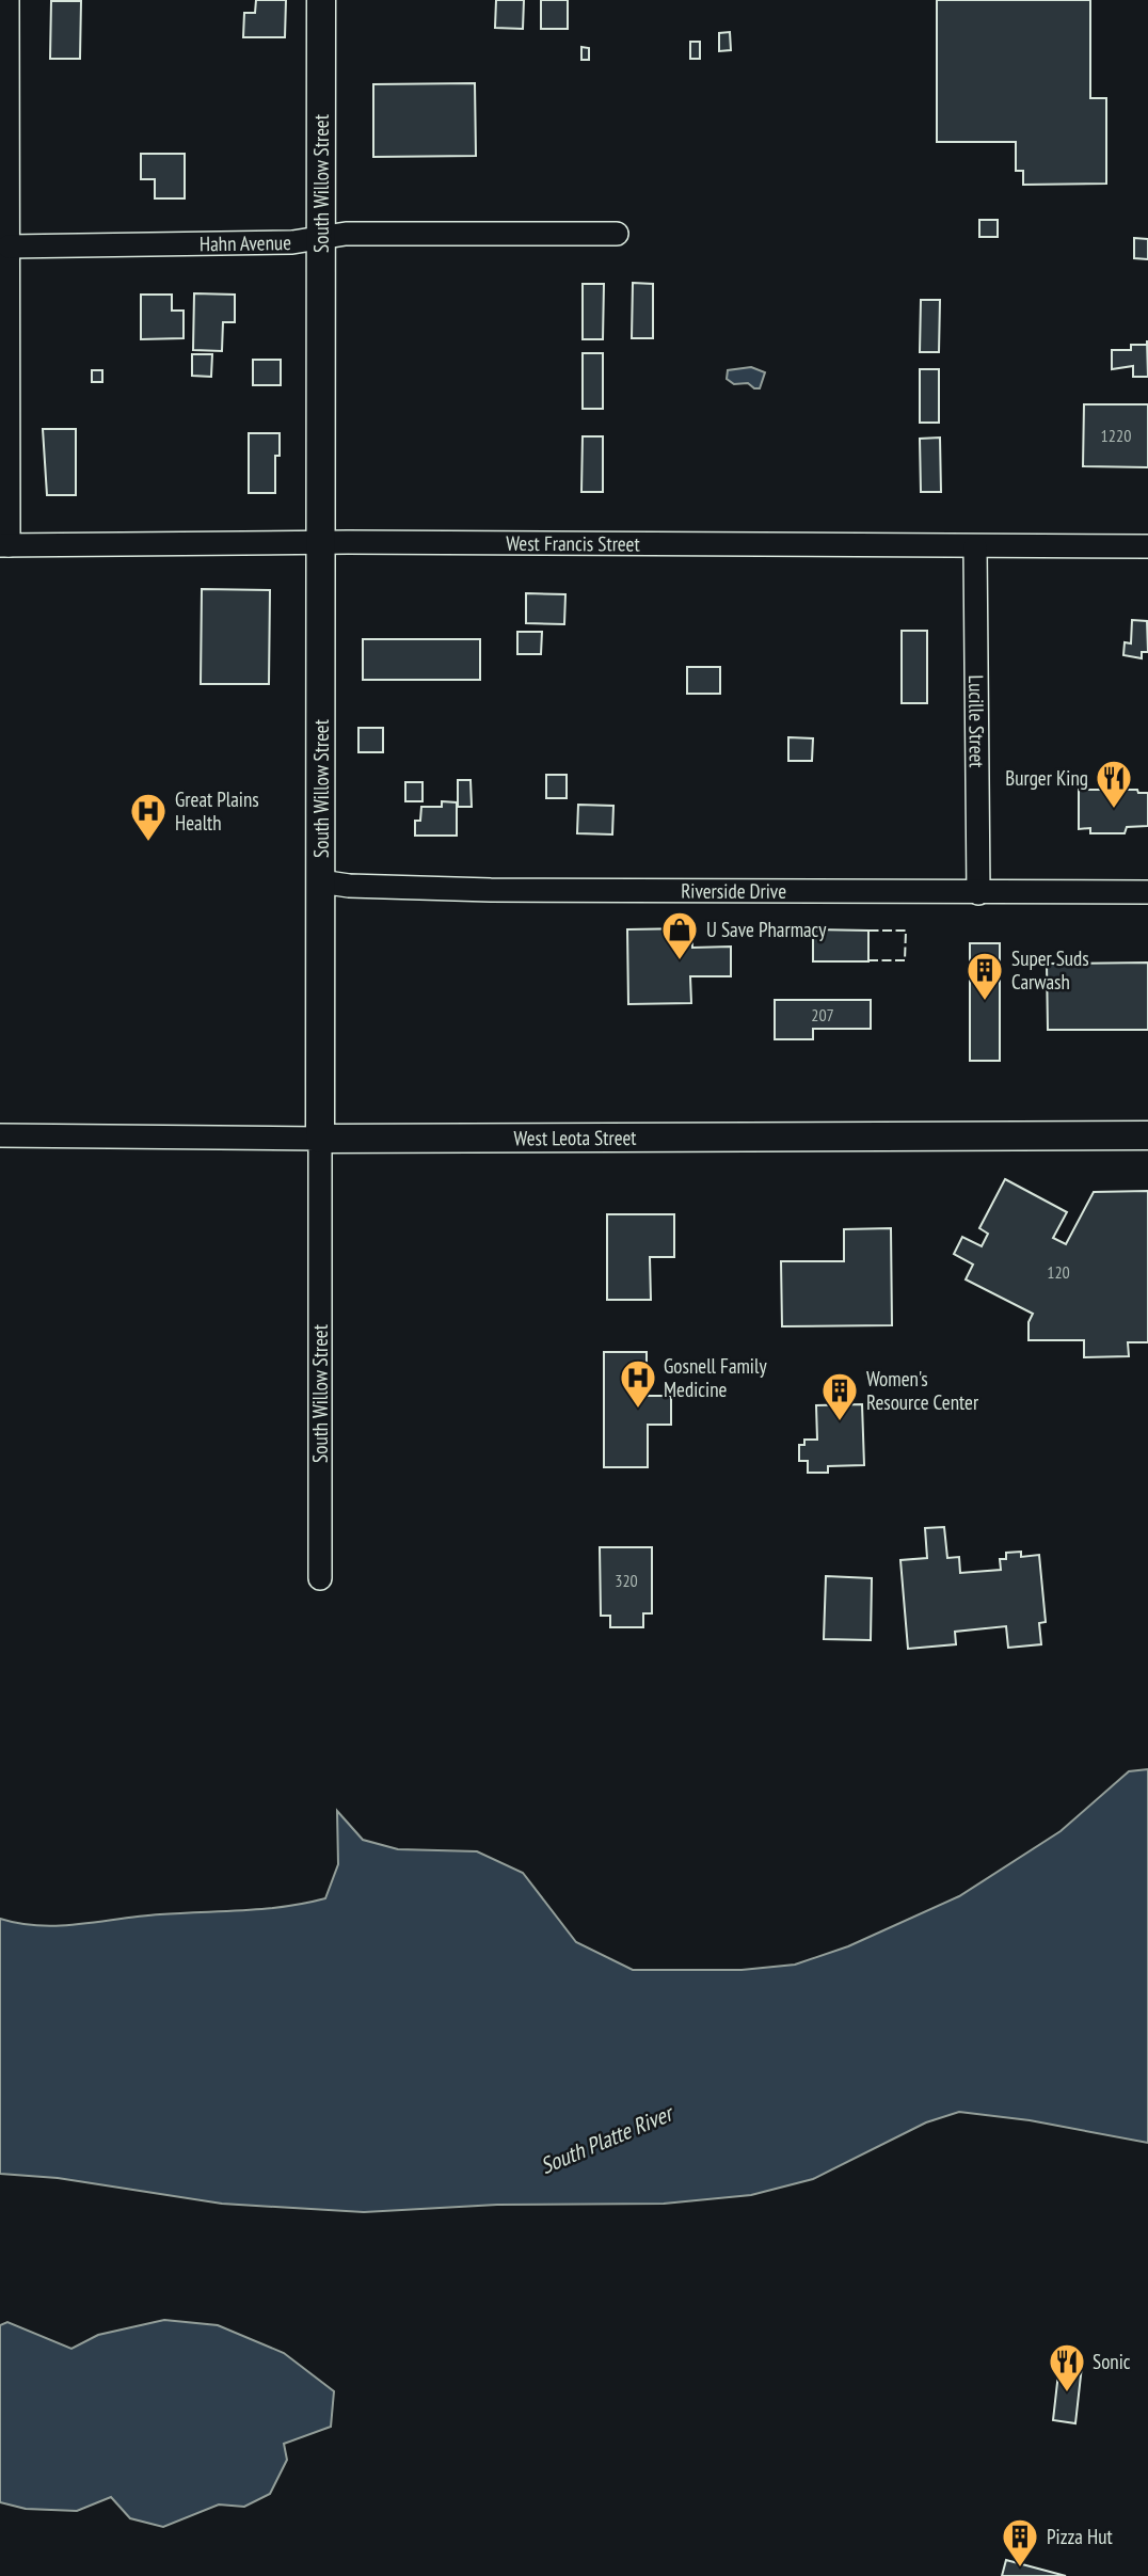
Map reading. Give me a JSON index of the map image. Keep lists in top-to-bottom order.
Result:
{
  "streets": {
    "main road": ["South Willow Street", "West Leota Street"],
    "street": [
      "Hahn Avenue",
      "West Francis Street",
      "Lucille Street",
      "Riverside Drive"
    ]
  },
  "crossings": [
    ["South Willow Street", "Hahn Avenue"],
    ["South Willow Street", "West Francis Street"],
    ["South Willow Street", "Riverside Drive"],
    ["South Willow Street", "West Leota Street"],
    ["West Francis Street", "Lucille Street"],
    ["Lucille Street", "Riverside Drive"]
  ],
  "water": ["South Platte River"],
  "places": {
    "restaurant": ["Burger King", "Sonic"],
    "hospital": ["Great Plains Health", "Gosnell Family Medicine"],
    "shop": ["U Save Pharmacy"],
    "building": ["Super Suds Carwash", "Women's Resource Center", "Pizza Hut"]
  },
  "house_numbers": [
    "1220",
    "207",
    "120",
    "320"
  ]
}
